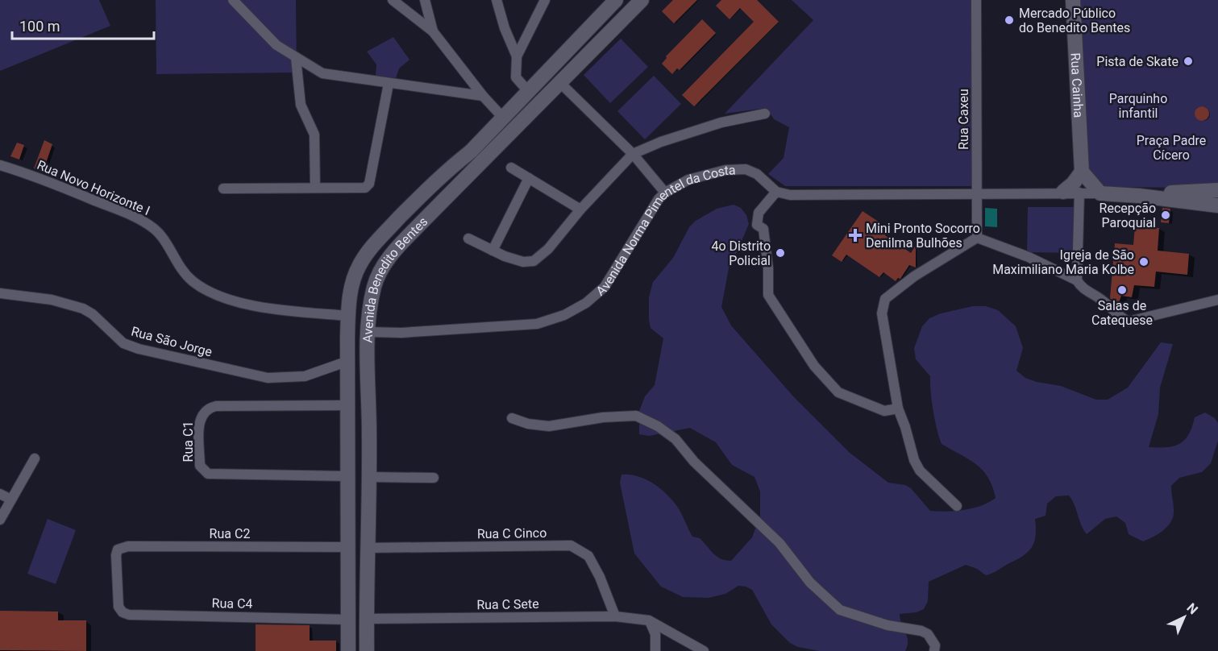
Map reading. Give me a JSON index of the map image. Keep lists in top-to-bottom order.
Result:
{
  "streets": {
    "street": [
      "Rua Cainha",
      "Rua Caxeu",
      "Rua Novo Horizonte I",
      "Avenida Norma Pimentel da Costa",
      "Avenida Benedito Bentes",
      "Rua São Jorge",
      "Rua C1",
      "Rua C2",
      "Rua C Cinco",
      "Rua C4",
      "Rua C Sete"
    ]
  },
  "crossings": [
    ["Rua Novo Horizonte I", "Avenida Benedito Bentes"],
    ["Avenida Norma Pimentel da Costa", "Avenida Benedito Bentes"],
    ["Avenida Benedito Bentes", "Rua São Jorge"],
    ["Avenida Benedito Bentes", "Rua C1"],
    ["Avenida Benedito Bentes", "Rua C2"],
    ["Avenida Benedito Bentes", "Rua C Cinco"],
    ["Avenida Benedito Bentes", "Rua C4"],
    ["Avenida Benedito Bentes", "Rua C Sete"],
    ["Rua C2", "Rua C4"],
    ["Rua C Cinco", "Rua C Sete"]
  ],
  "parks": ["Parquinho infantil", "Praça Padre Cícero"],
  "places": {
    "other": [
      "Mercado Público do Benedito Bentes",
      "Pista de Skate",
      "Recepção Paroquial",
      "4o Distrito Policial",
      "Igreja de São Maximiliano Maria Kolbe",
      "Salas de Catequese"
    ],
    "health": ["Mini Pronto Socorro Denilma Bulhões"]
  },
  "scale_bar": "100 m",
  "north": "top right"
}
